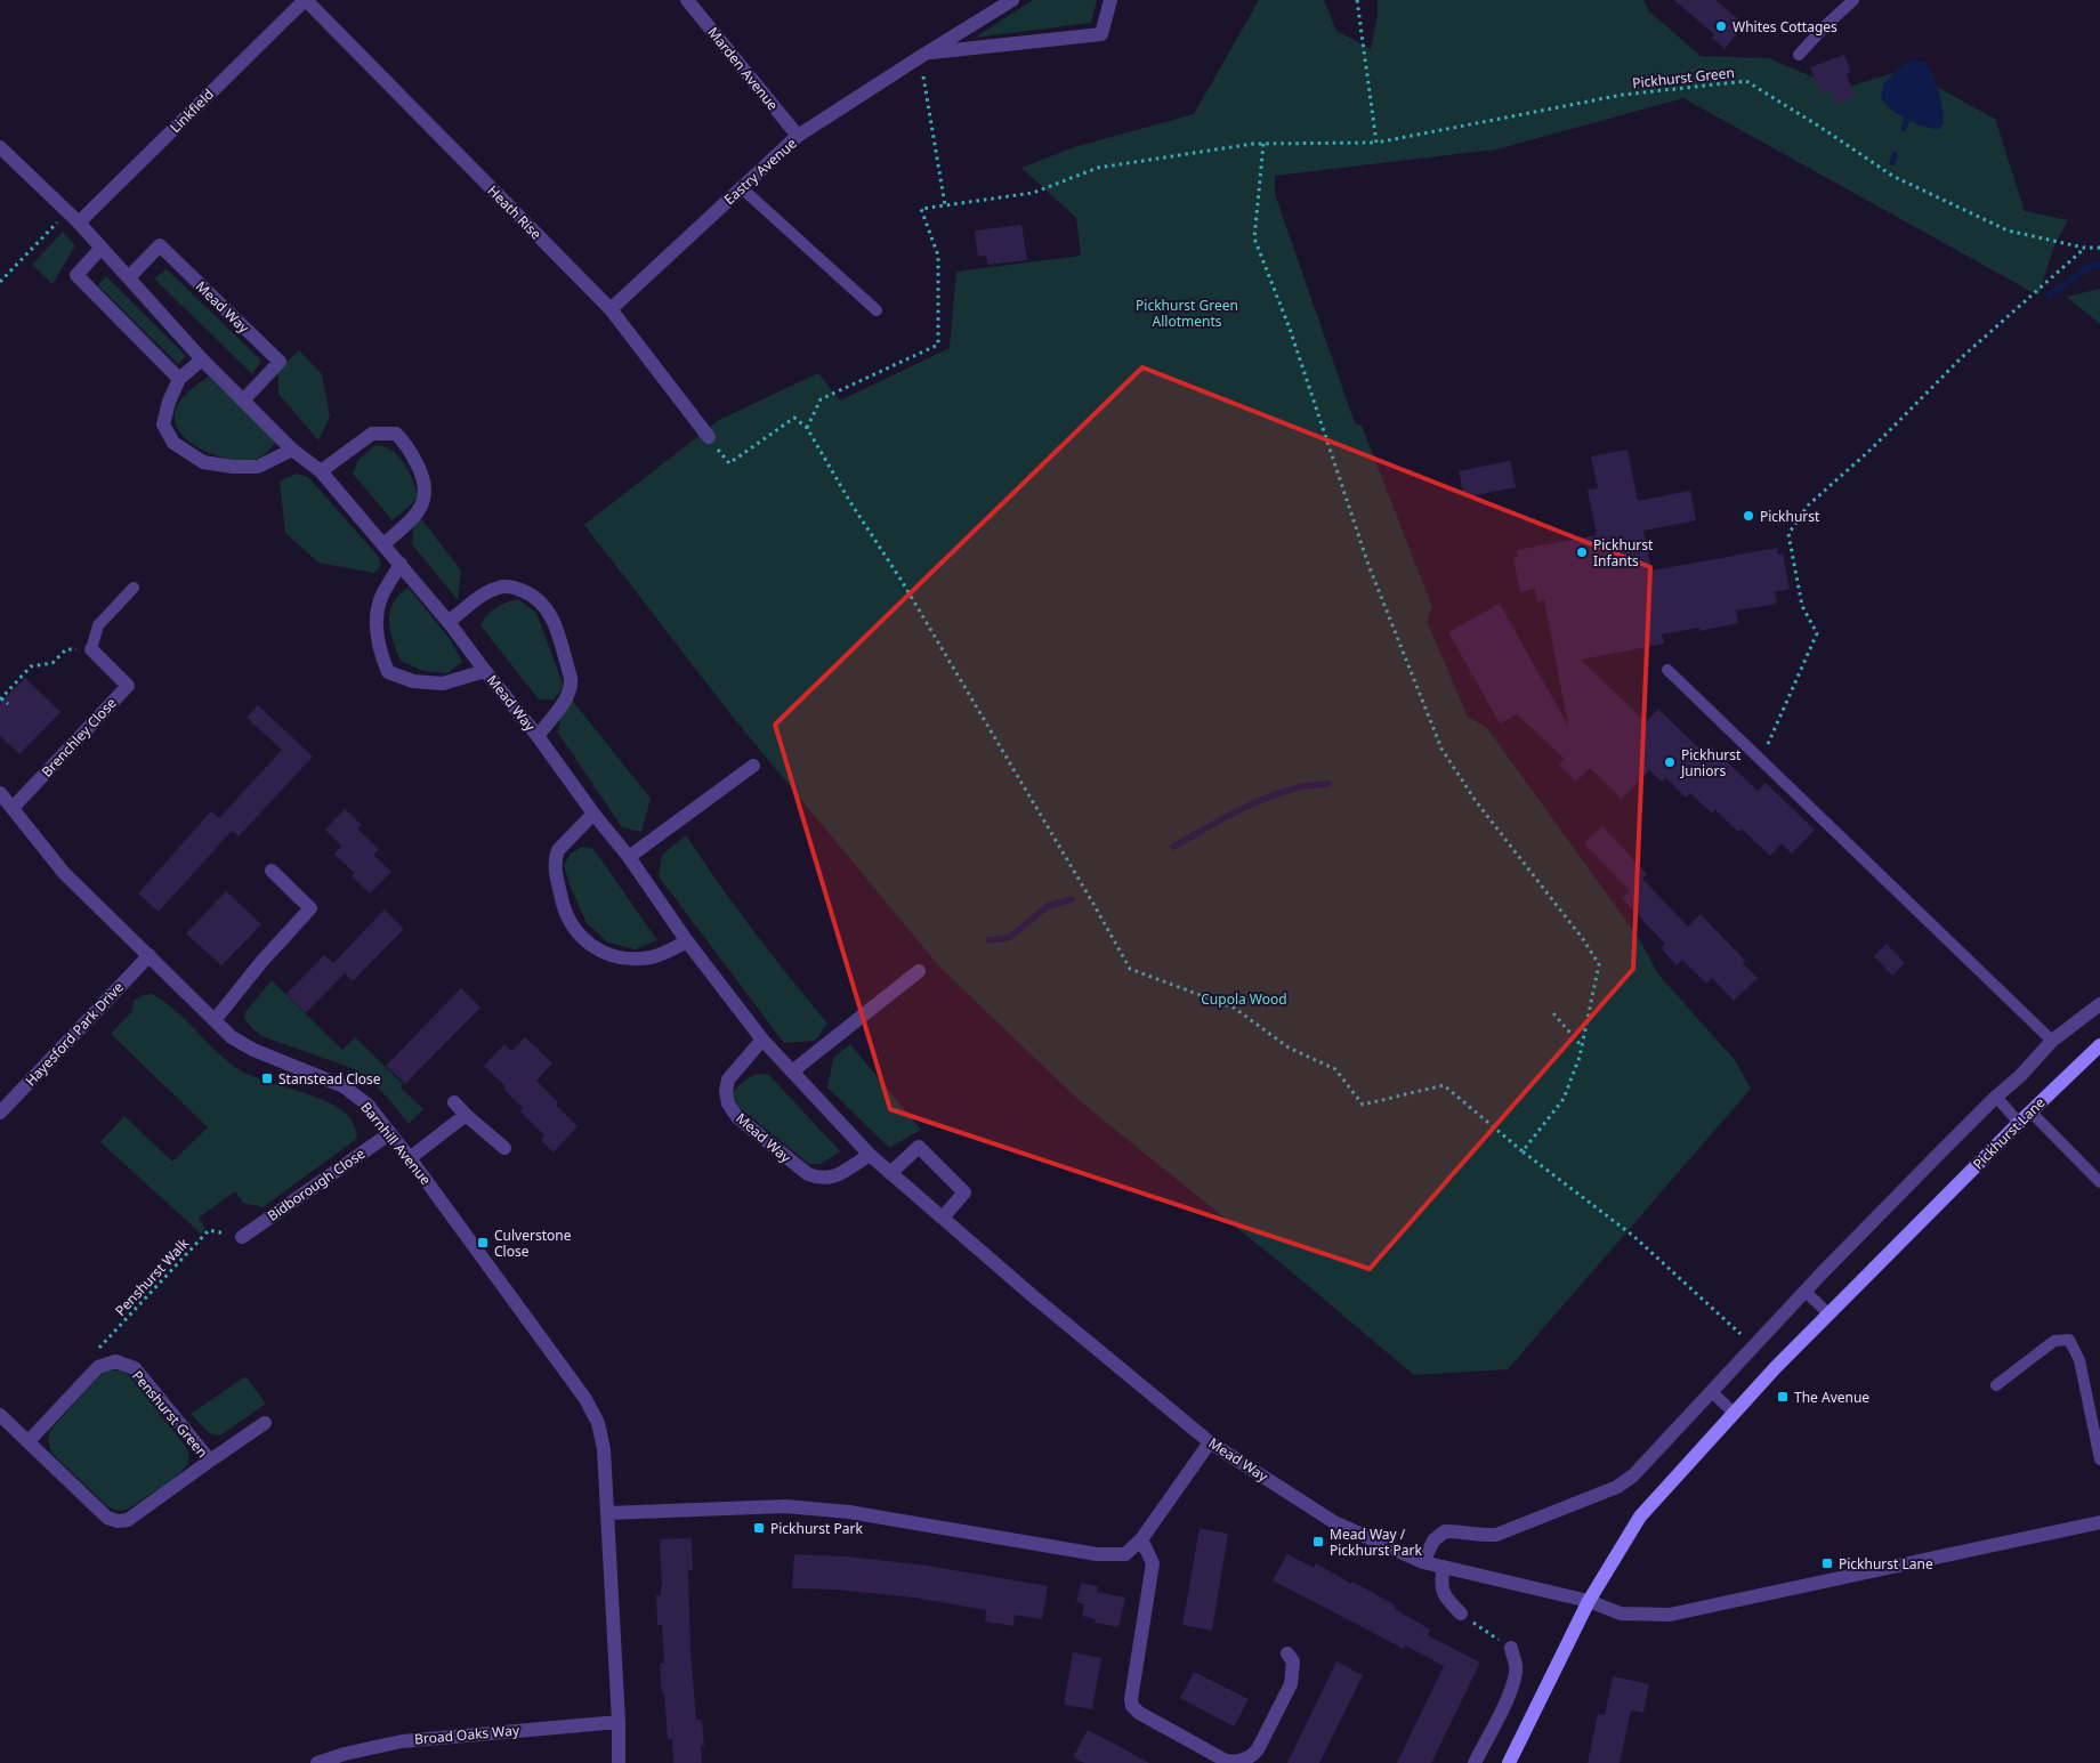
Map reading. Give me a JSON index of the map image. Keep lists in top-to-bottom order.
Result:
{
  "streets": {
    "main road": ["Pickhurst Lane"],
    "street": [
      "Marden Avenue",
      "Linkfield",
      "Eastry Avenue",
      "Heath Rise",
      "Mead Way",
      "Brenchley Close",
      "Hayesford Park Drive",
      "Barnhill Avenue",
      "Bidborough Close",
      "Penshurst Green",
      "Broad Oaks Way"
    ],
    "path": ["Pickhurst Green", "Penshurst Walk"]
  },
  "crossings": [
    ["Marden Avenue", "Eastry Avenue"],
    ["Linkfield", "Heath Rise"],
    ["Linkfield", "Mead Way"],
    ["Eastry Avenue", "Heath Rise"],
    ["Mead Way", "Pickhurst Lane"],
    ["Brenchley Close", "Barnhill Avenue"],
    ["Hayesford Park Drive", "Barnhill Avenue"],
    ["Barnhill Avenue", "Bidborough Close"],
    ["Bidborough Close", "Penshurst Walk"],
    ["Penshurst Walk", "Penshurst Green"]
  ],
  "parks": ["Pickhurst Green Allotments", "Cupola Wood"],
  "places": {
    "other": [
      "Whites Cottages",
      "Pickhurst",
      "Pickhurst Infants",
      "Pickhurst Juniors"
    ],
    "transit": [
      "Stanstead Close",
      "Culverstone Close",
      "The Avenue",
      "Pickhurst Park",
      "Mead Way / Pickhurst Park",
      "Pickhurst Lane"
    ]
  }
}
